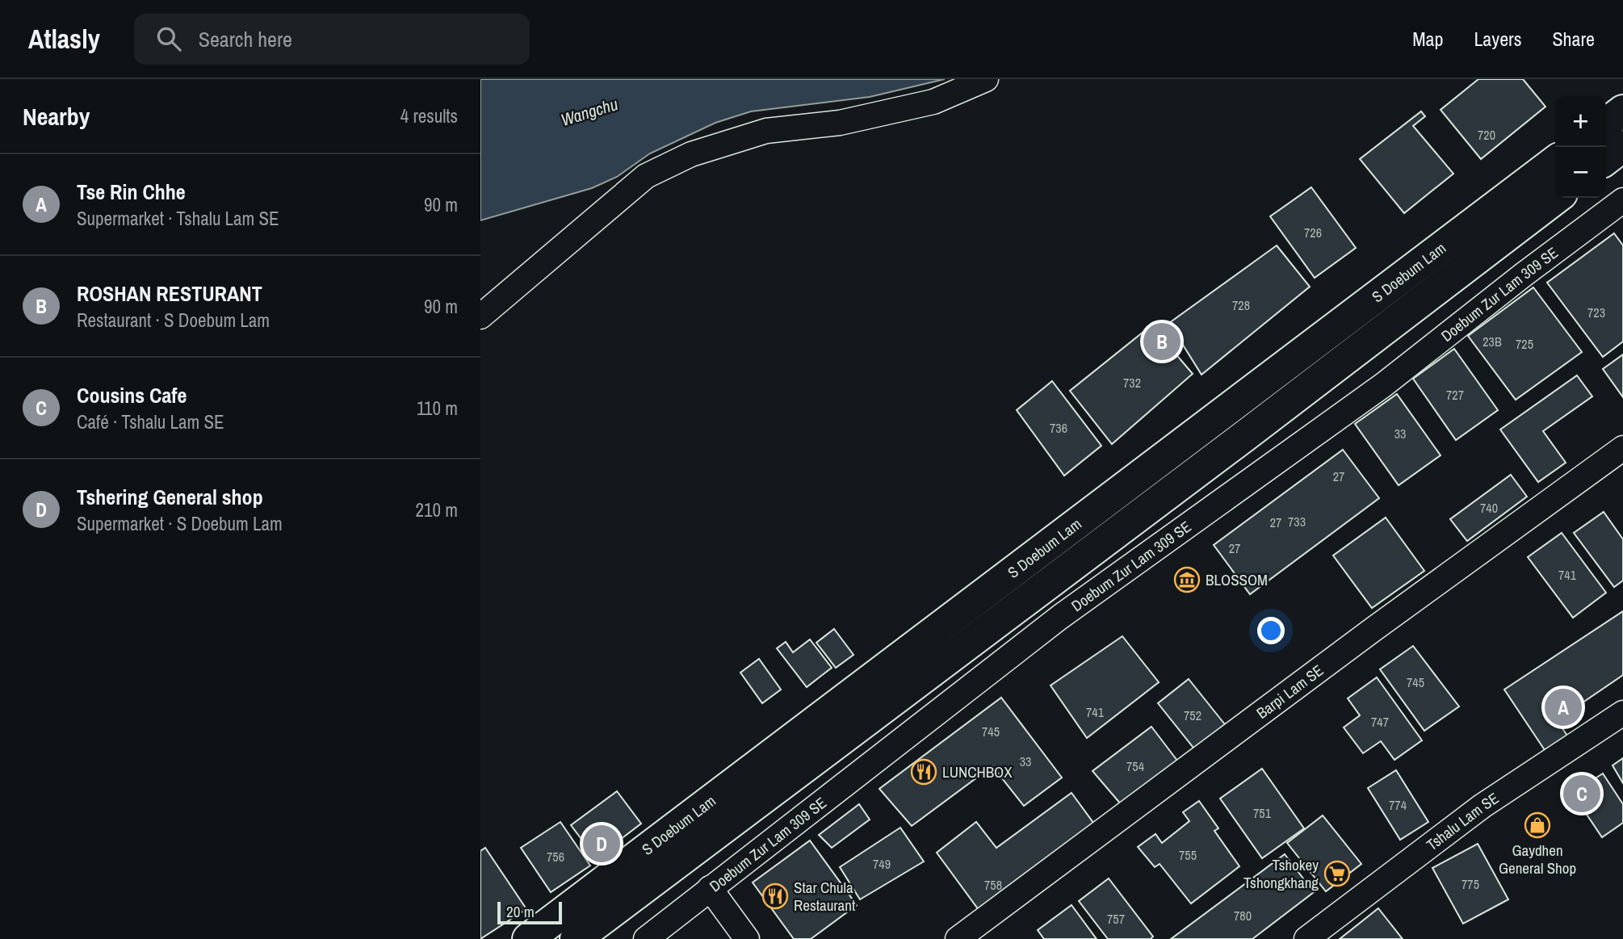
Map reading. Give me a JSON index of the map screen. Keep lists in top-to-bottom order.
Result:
{
  "streets": {
    "highway": ["S Doebum Lam"],
    "street": ["Doebum Zur Lam 309 SE", "Barpi Lam SE", "Tshalu Lam SE"]
  },
  "water": ["Wangchu"],
  "places": {
    "museum": ["BLOSSOM"],
    "restaurant": ["LUNCHBOX", "Star Chula Restaurant"],
    "shop": ["Gaydhen General Shop"],
    "supermarket": ["Tshokey Tshongkhang"]
  },
  "house_numbers": [
    "720",
    "726",
    "728",
    "723",
    "23B",
    "725",
    "732",
    "727",
    "736",
    "33",
    "27",
    "740",
    "733",
    "27",
    "27",
    "741",
    "745",
    "741",
    "752",
    "747",
    "745",
    "33",
    "754",
    "774",
    "751",
    "755",
    "756",
    "749",
    "775",
    "758",
    "780",
    "757"
  ],
  "scale_bar": "20 m",
  "page": {
    "header": "Atlasly",
    "search": "Search here",
    "nav": ["Map", "Layers", "Share"],
    "heading": ["Nearby", "4 results"],
    "map_buttons": ["+", "−"],
    "list": [
      {
        "mark": "A",
        "name": "Tse Rin Chhe",
        "note": "Supermarket · Tshalu Lam SE",
        "value": "90 m"
      },
      {
        "mark": "B",
        "name": "ROSHAN RESTURANT",
        "note": "Restaurant · S Doebum Lam",
        "value": "90 m"
      },
      {
        "mark": "C",
        "name": "Cousins Cafe",
        "note": "Café · Tshalu Lam SE",
        "value": "110 m"
      },
      {
        "mark": "D",
        "name": "Tshering General shop",
        "note": "Supermarket · S Doebum Lam",
        "value": "210 m"
      }
    ],
    "pins": [
      "B",
      "A",
      "C",
      "D"
    ],
    "scale": "20 m"
  }
}
